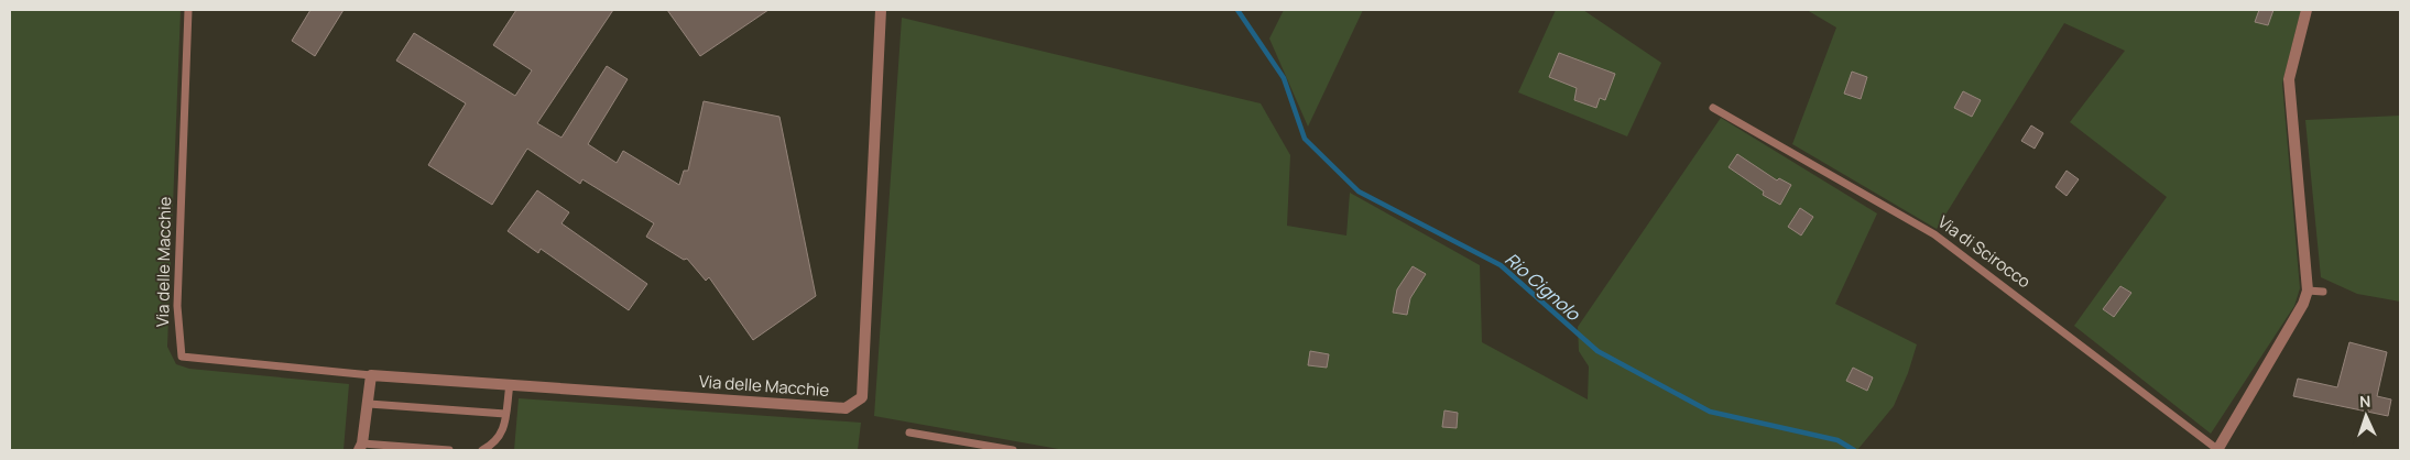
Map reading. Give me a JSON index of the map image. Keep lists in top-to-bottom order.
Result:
{
  "streets": {
    "street": ["Via di Scirocco", "Via delle Macchie"]
  },
  "water": ["Rio Cignolo"],
  "north": "top"
}
